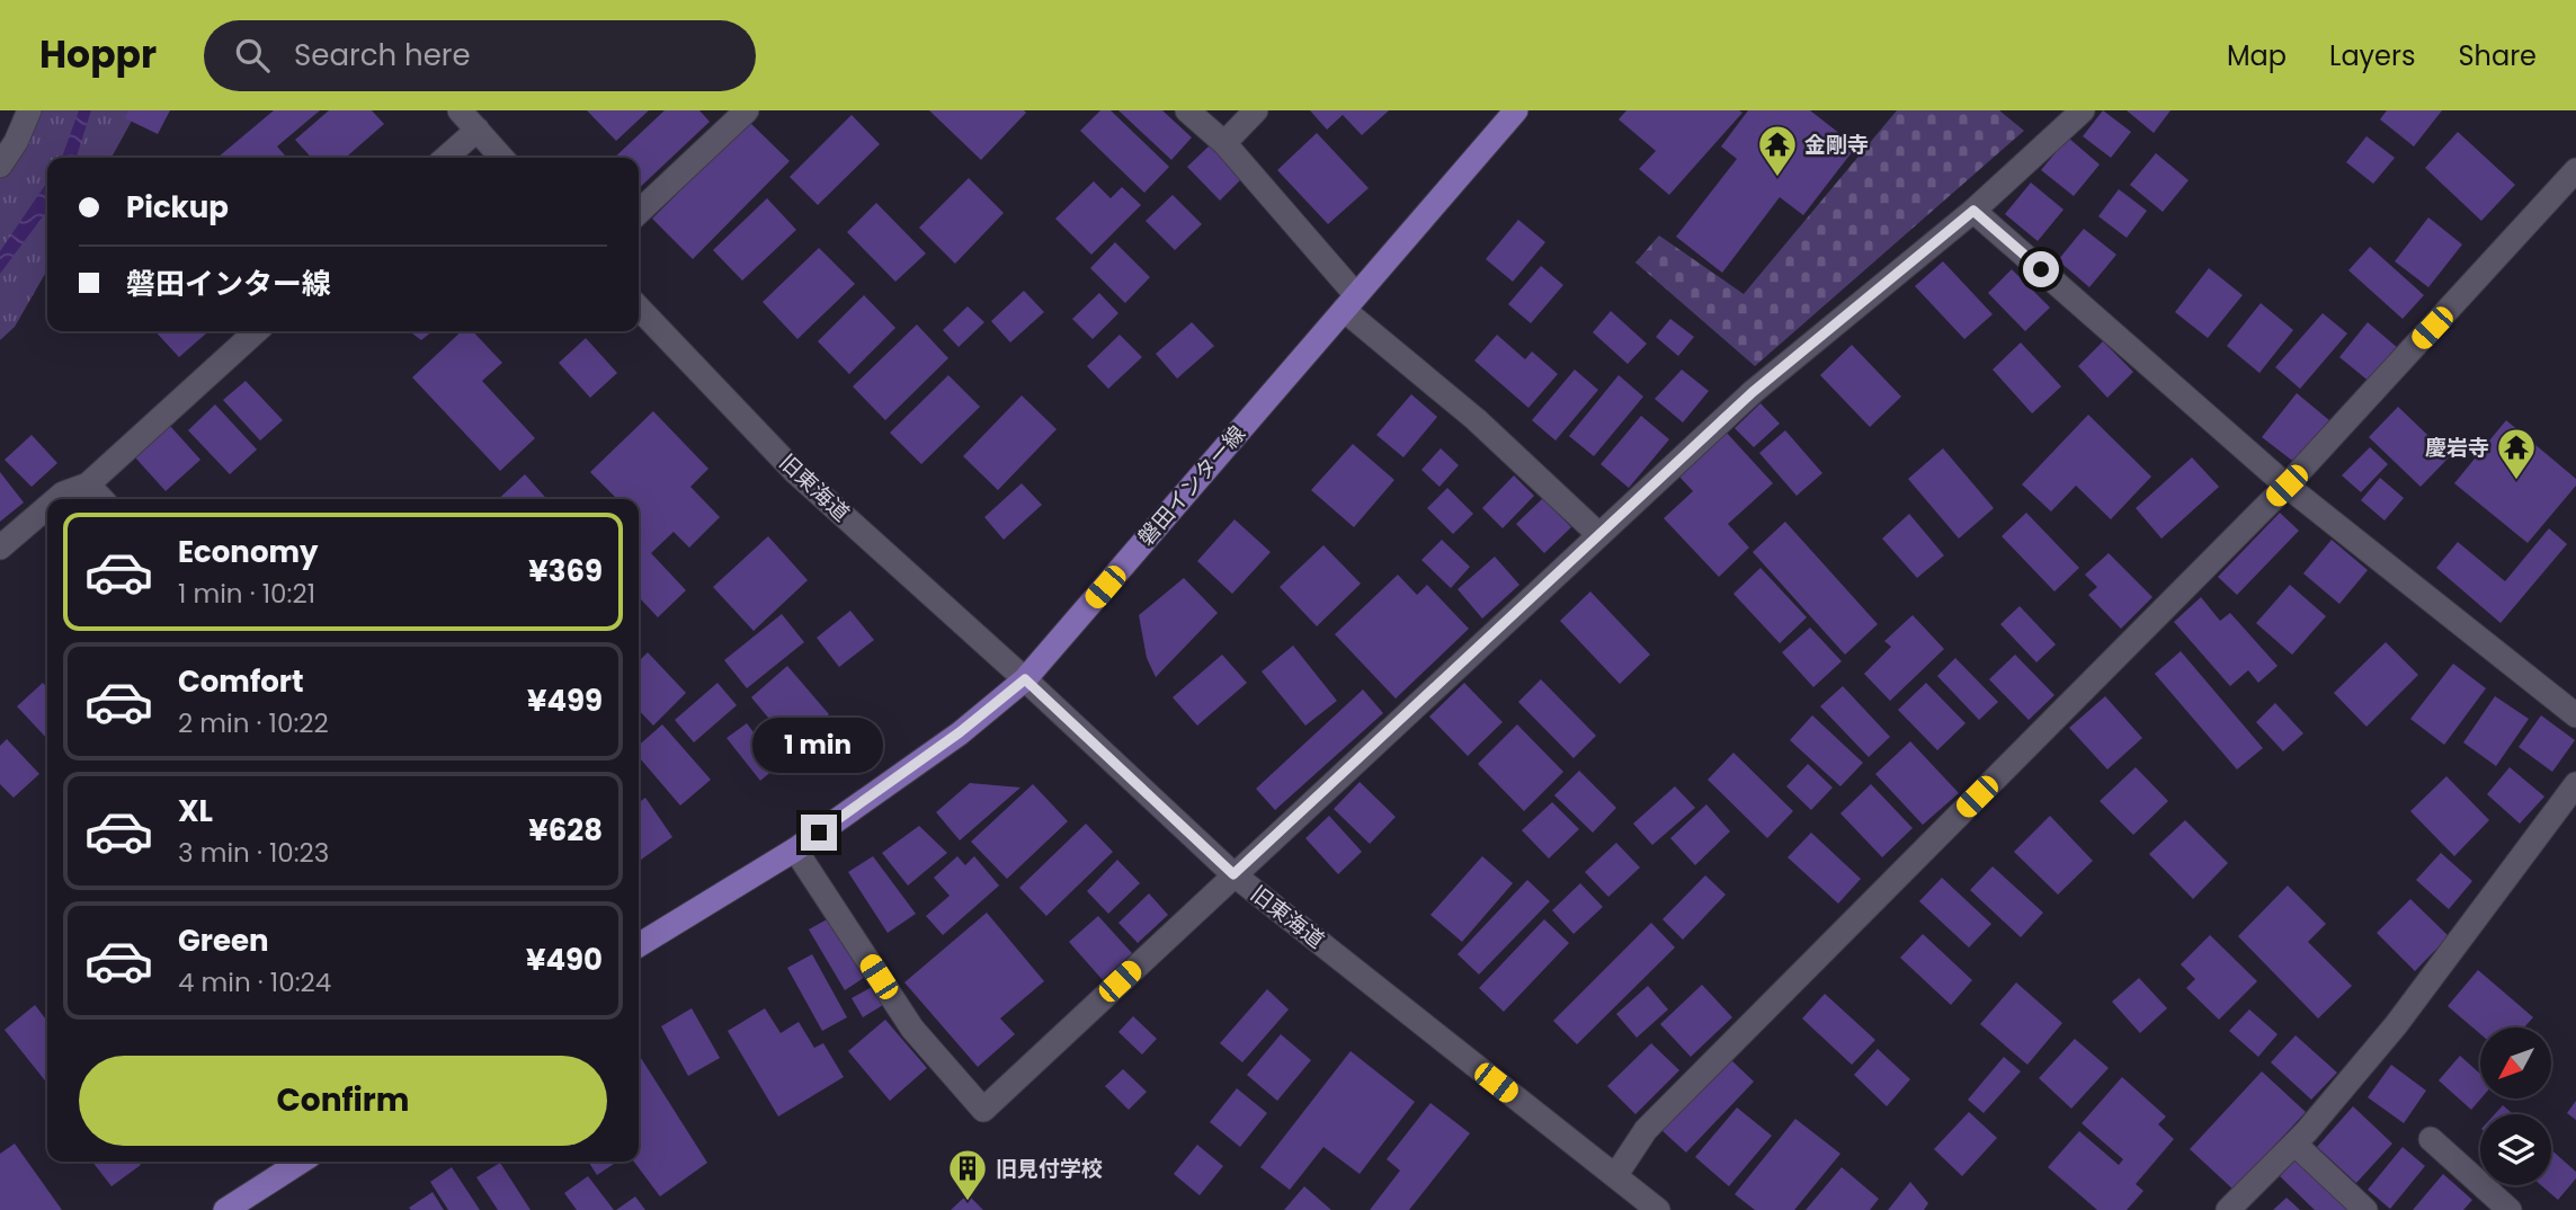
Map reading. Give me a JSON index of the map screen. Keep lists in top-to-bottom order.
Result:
{
  "streets": {
    "main road": ["磐田インター線"],
    "street": ["旧東海道"]
  },
  "crossings": [
    ["磐田インター線", "旧東海道"]
  ],
  "places": {
    "temple": ["金剛寺", "慶岩寺"],
    "building": ["旧見付学校"]
  },
  "north": "bottom left",
  "page": {
    "header": "Hoppr",
    "search": "Search here",
    "nav": ["Map", "Layers", "Share"],
    "banner": ["Pickup", "磐田インター線"],
    "list": [
      {
        "name": "Economy",
        "note": "1 min · 10:21",
        "value": "¥369"
      },
      {
        "name": "Comfort",
        "note": "2 min · 10:22",
        "value": "¥499"
      },
      {
        "name": "XL",
        "note": "3 min · 10:23",
        "value": "¥628"
      },
      {
        "name": "Green",
        "note": "4 min · 10:24",
        "value": "¥490"
      }
    ],
    "bubble": "1 min",
    "buttons": "Confirm"
  }
}
